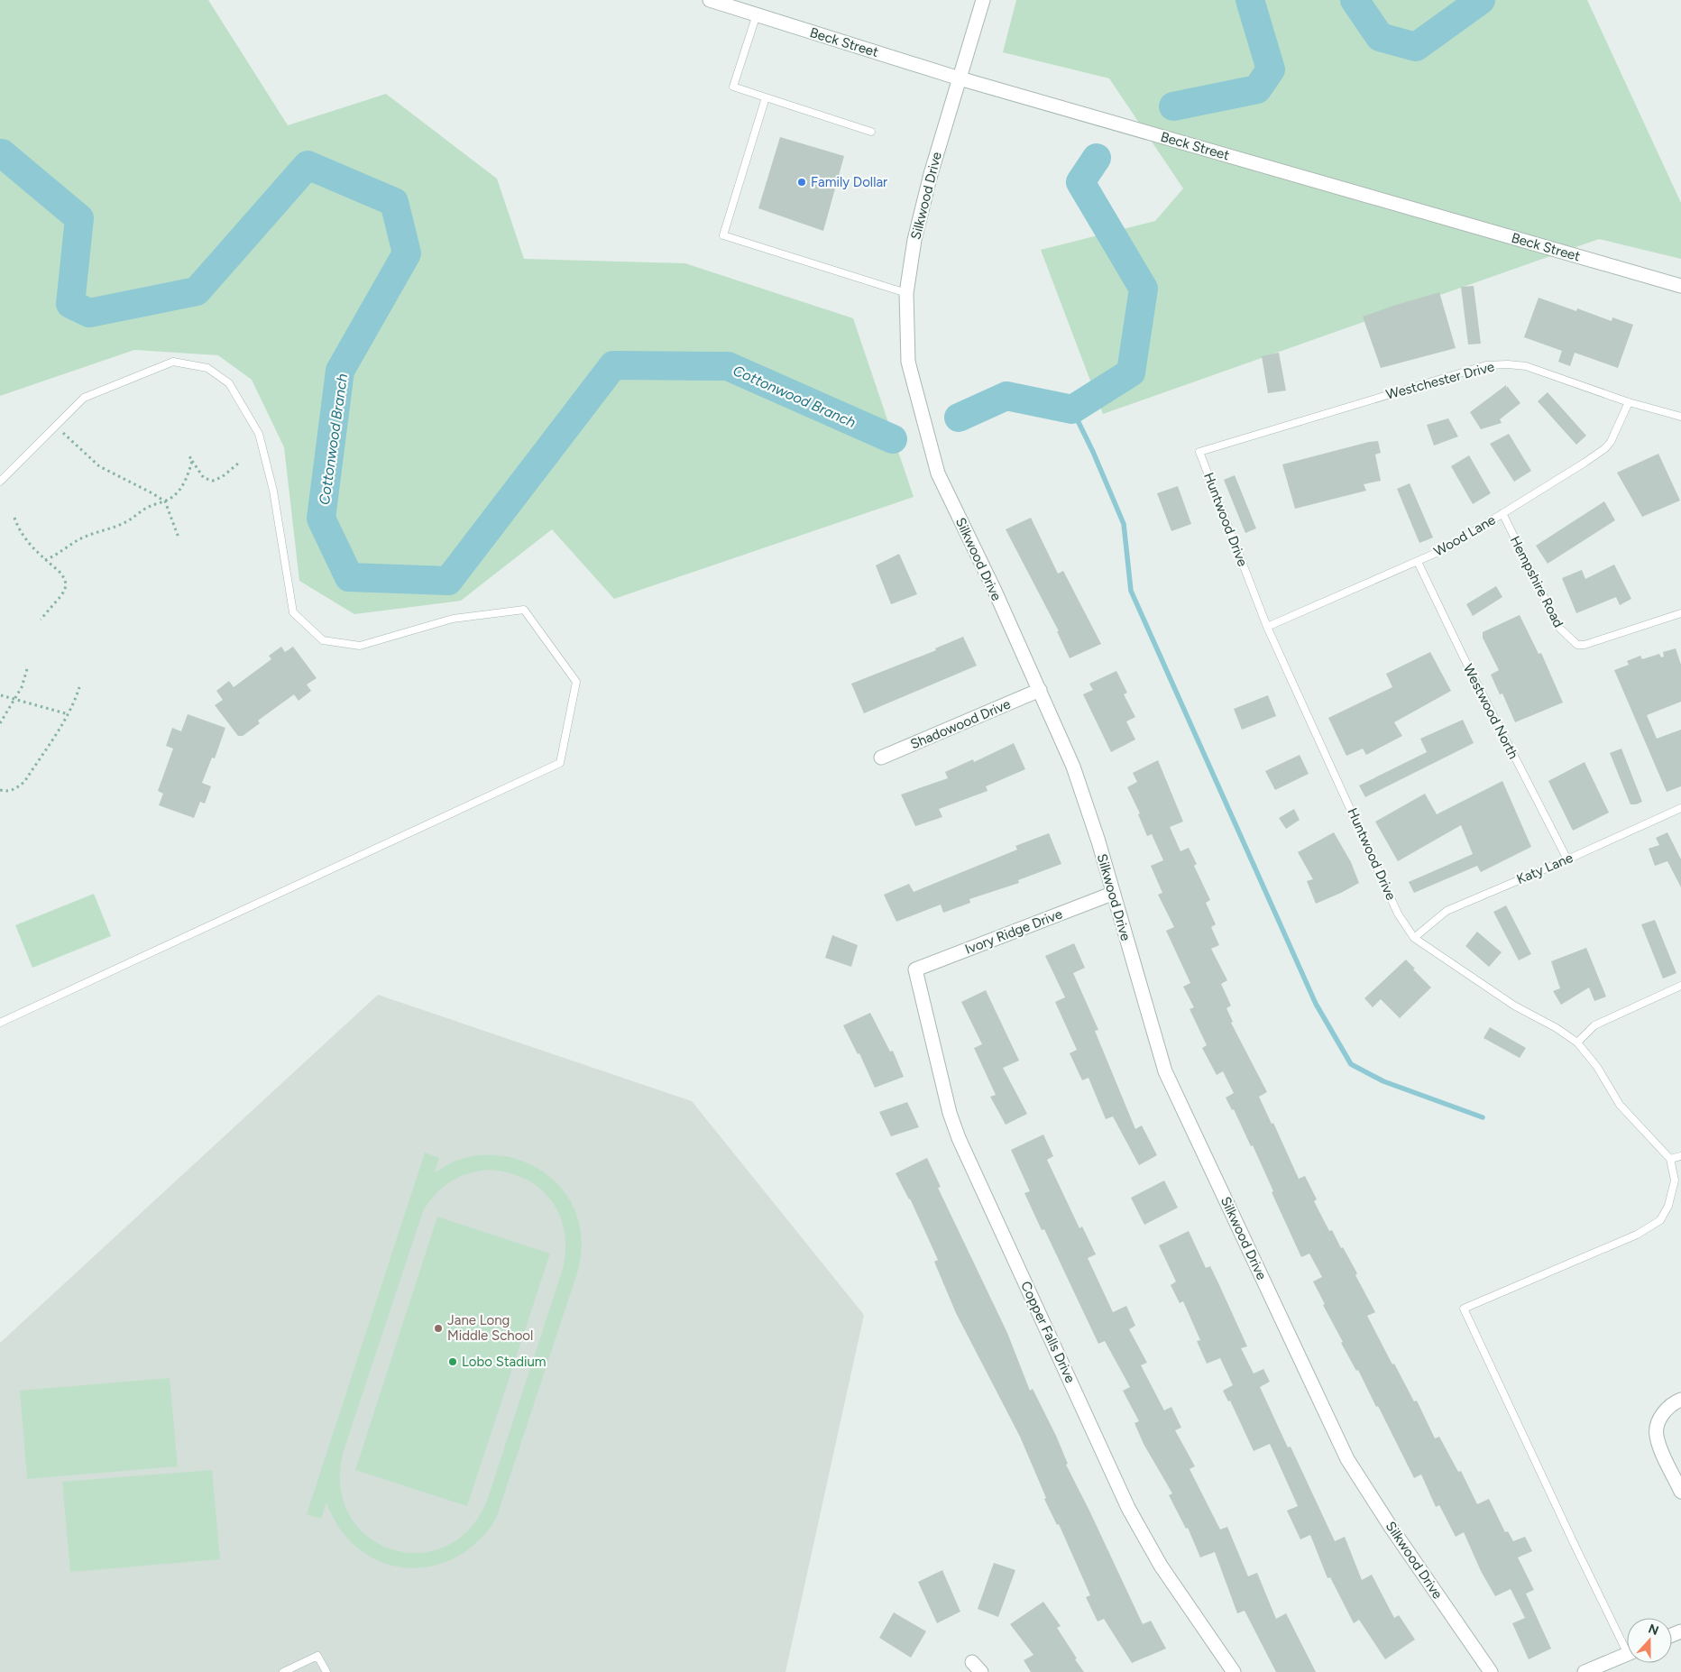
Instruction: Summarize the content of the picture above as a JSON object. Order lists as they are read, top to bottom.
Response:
{
  "streets": {
    "street": [
      "Beck Street",
      "Silkwood Drive",
      "Shadowood Drive",
      "Ivory Ridge Drive",
      "Copper Falls Drive"
    ],
    "lane": [
      "Westchester Drive",
      "Huntwood Drive",
      "Wood Lane",
      "Hempshire Road",
      "Westwood North",
      "Katy Lane"
    ]
  },
  "crossings": [
    ["Beck Street", "Silkwood Drive"],
    ["Silkwood Drive", "Shadowood Drive"],
    ["Silkwood Drive", "Ivory Ridge Drive"],
    ["Westchester Drive", "Huntwood Drive"],
    ["Westchester Drive", "Wood Lane"],
    ["Huntwood Drive", "Wood Lane"],
    ["Huntwood Drive", "Katy Lane"],
    ["Wood Lane", "Hempshire Road"],
    ["Wood Lane", "Westwood North"],
    ["Westwood North", "Katy Lane"],
    ["Ivory Ridge Drive", "Copper Falls Drive"]
  ],
  "water": ["Cottonwood Branch"],
  "places": ["Family Dollar", "Jane Long Middle School", "Lobo Stadium"],
  "north": "top"
}
